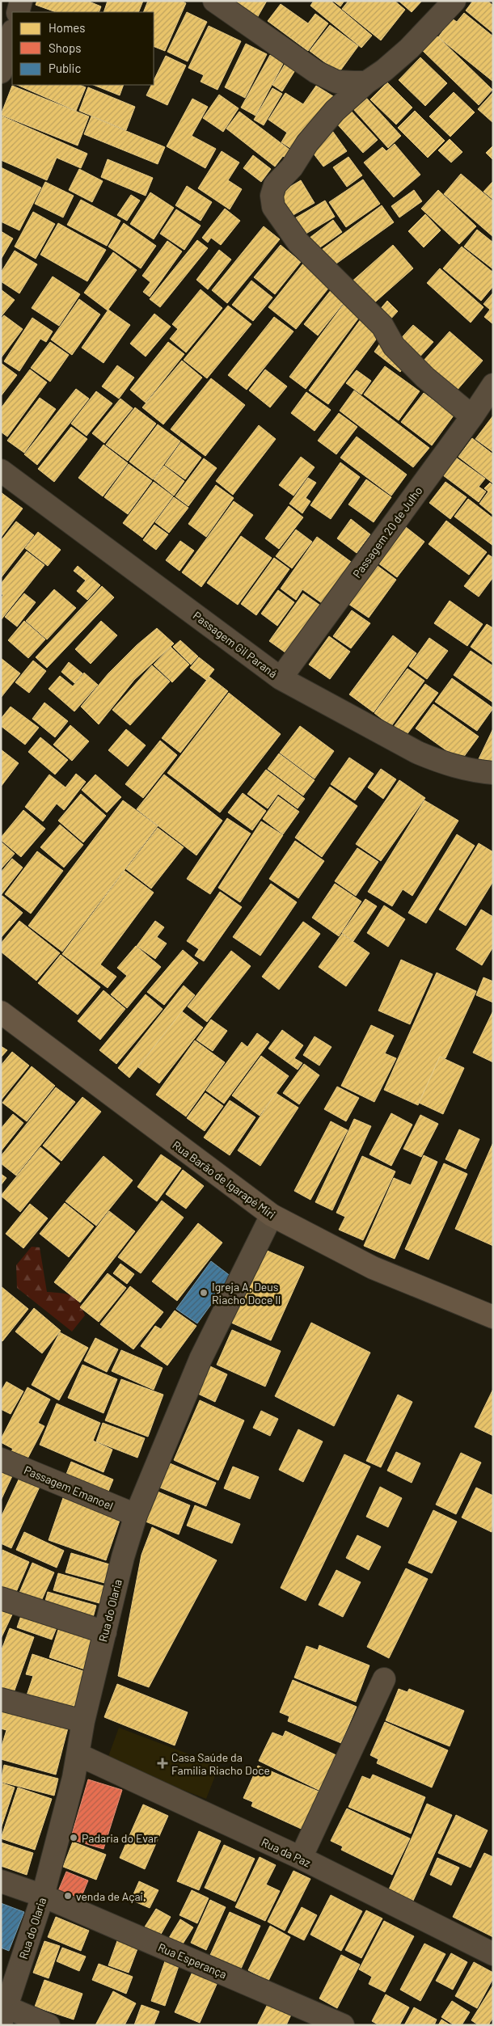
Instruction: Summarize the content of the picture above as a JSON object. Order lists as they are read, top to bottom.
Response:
{
  "streets": {
    "street": [
      "Passagem 20 de Julho",
      "Passagem Gil Paraná",
      "Rua Barão de Igarapé Miri",
      "Passagem Emanoel",
      "Rua do Olaria",
      "Rua da Paz",
      "Rua Esperança"
    ]
  },
  "crossings": [
    ["Passagem 20 de Julho", "Passagem Gil Paraná"],
    ["Rua Barão de Igarapé Miri", "Rua do Olaria"],
    ["Passagem Emanoel", "Rua do Olaria"],
    ["Rua do Olaria", "Rua da Paz"],
    ["Rua do Olaria", "Rua Esperança"]
  ],
  "places": {
    "other": ["Igreja A. Deus Riacho Doce II", "Padaria do Evar", "venda de Açaí."],
    "health": ["Casa Saúde da Familia Riacho Doce"]
  },
  "legend": ["Homes", "Shops", "Public"]
}
